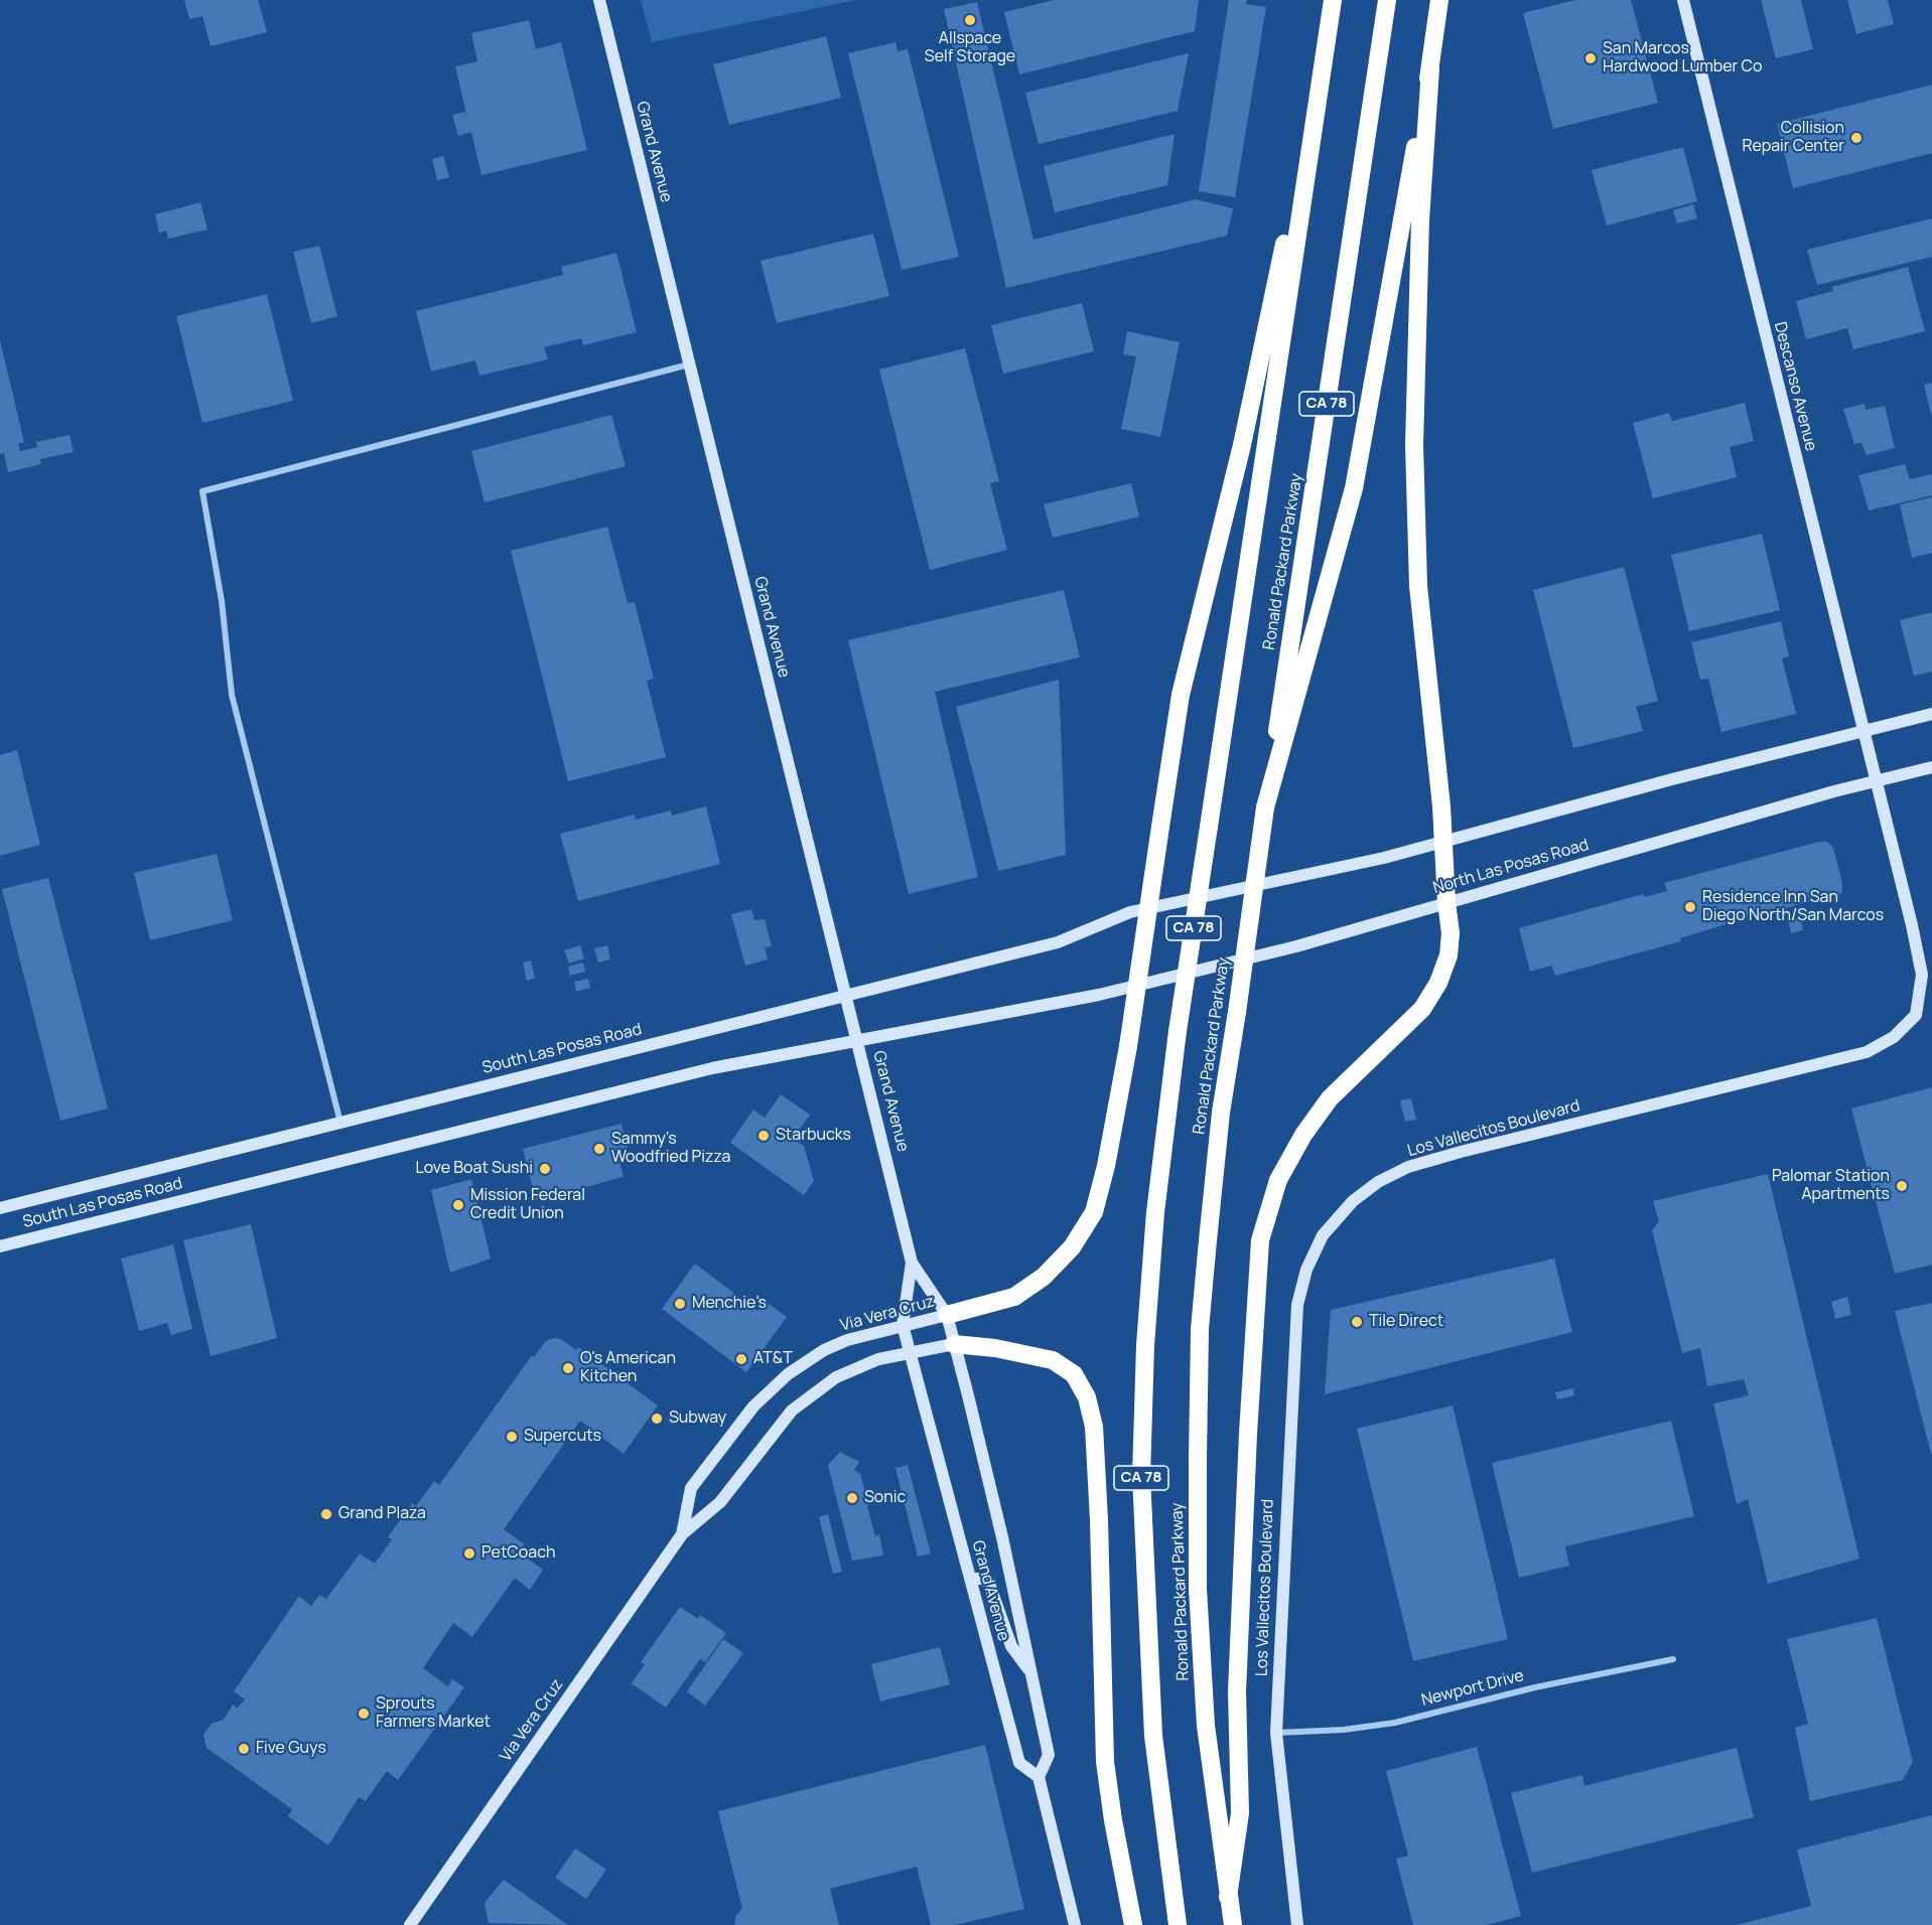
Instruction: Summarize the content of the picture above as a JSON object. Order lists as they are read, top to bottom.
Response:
{
  "streets": {
    "highway": ["CA 78", "Ronald Packard Parkway"],
    "main road": [
      "Grand Avenue",
      "Descanso Avenue",
      "North Las Posas Road",
      "South Las Posas Road",
      "Los Vallecitos Boulevard",
      "Via Vera Cruz"
    ],
    "street": ["Newport Drive"]
  },
  "crossings": [
    ["Grand Avenue", "South Las Posas Road"],
    ["Grand Avenue", "Via Vera Cruz"],
    ["Descanso Avenue", "North Las Posas Road"],
    ["Descanso Avenue", "Los Vallecitos Boulevard"],
    ["North Las Posas Road", "South Las Posas Road"],
    ["North Las Posas Road", "Los Vallecitos Boulevard"],
    ["Los Vallecitos Boulevard", "Newport Drive"]
  ],
  "places": [
    "Allspace Self Storage",
    "San Marcos Hardwood Lumber Co",
    "Collision Repair Center",
    "Residence Inn San Diego North/San Marcos",
    "Starbucks",
    "Sammy's Woodfried Pizza",
    "Love Boat Sushi",
    "Palomar Station Apartments",
    "Mission Federal Credit Union",
    "Menchie's",
    "Tile Direct",
    "AT&T",
    "O's American Kitchen",
    "Subway",
    "Supercuts",
    "Sonic",
    "Grand Plaza",
    "PetCoach",
    "Sprouts Farmers Market",
    "Five Guys"
  ]
}
